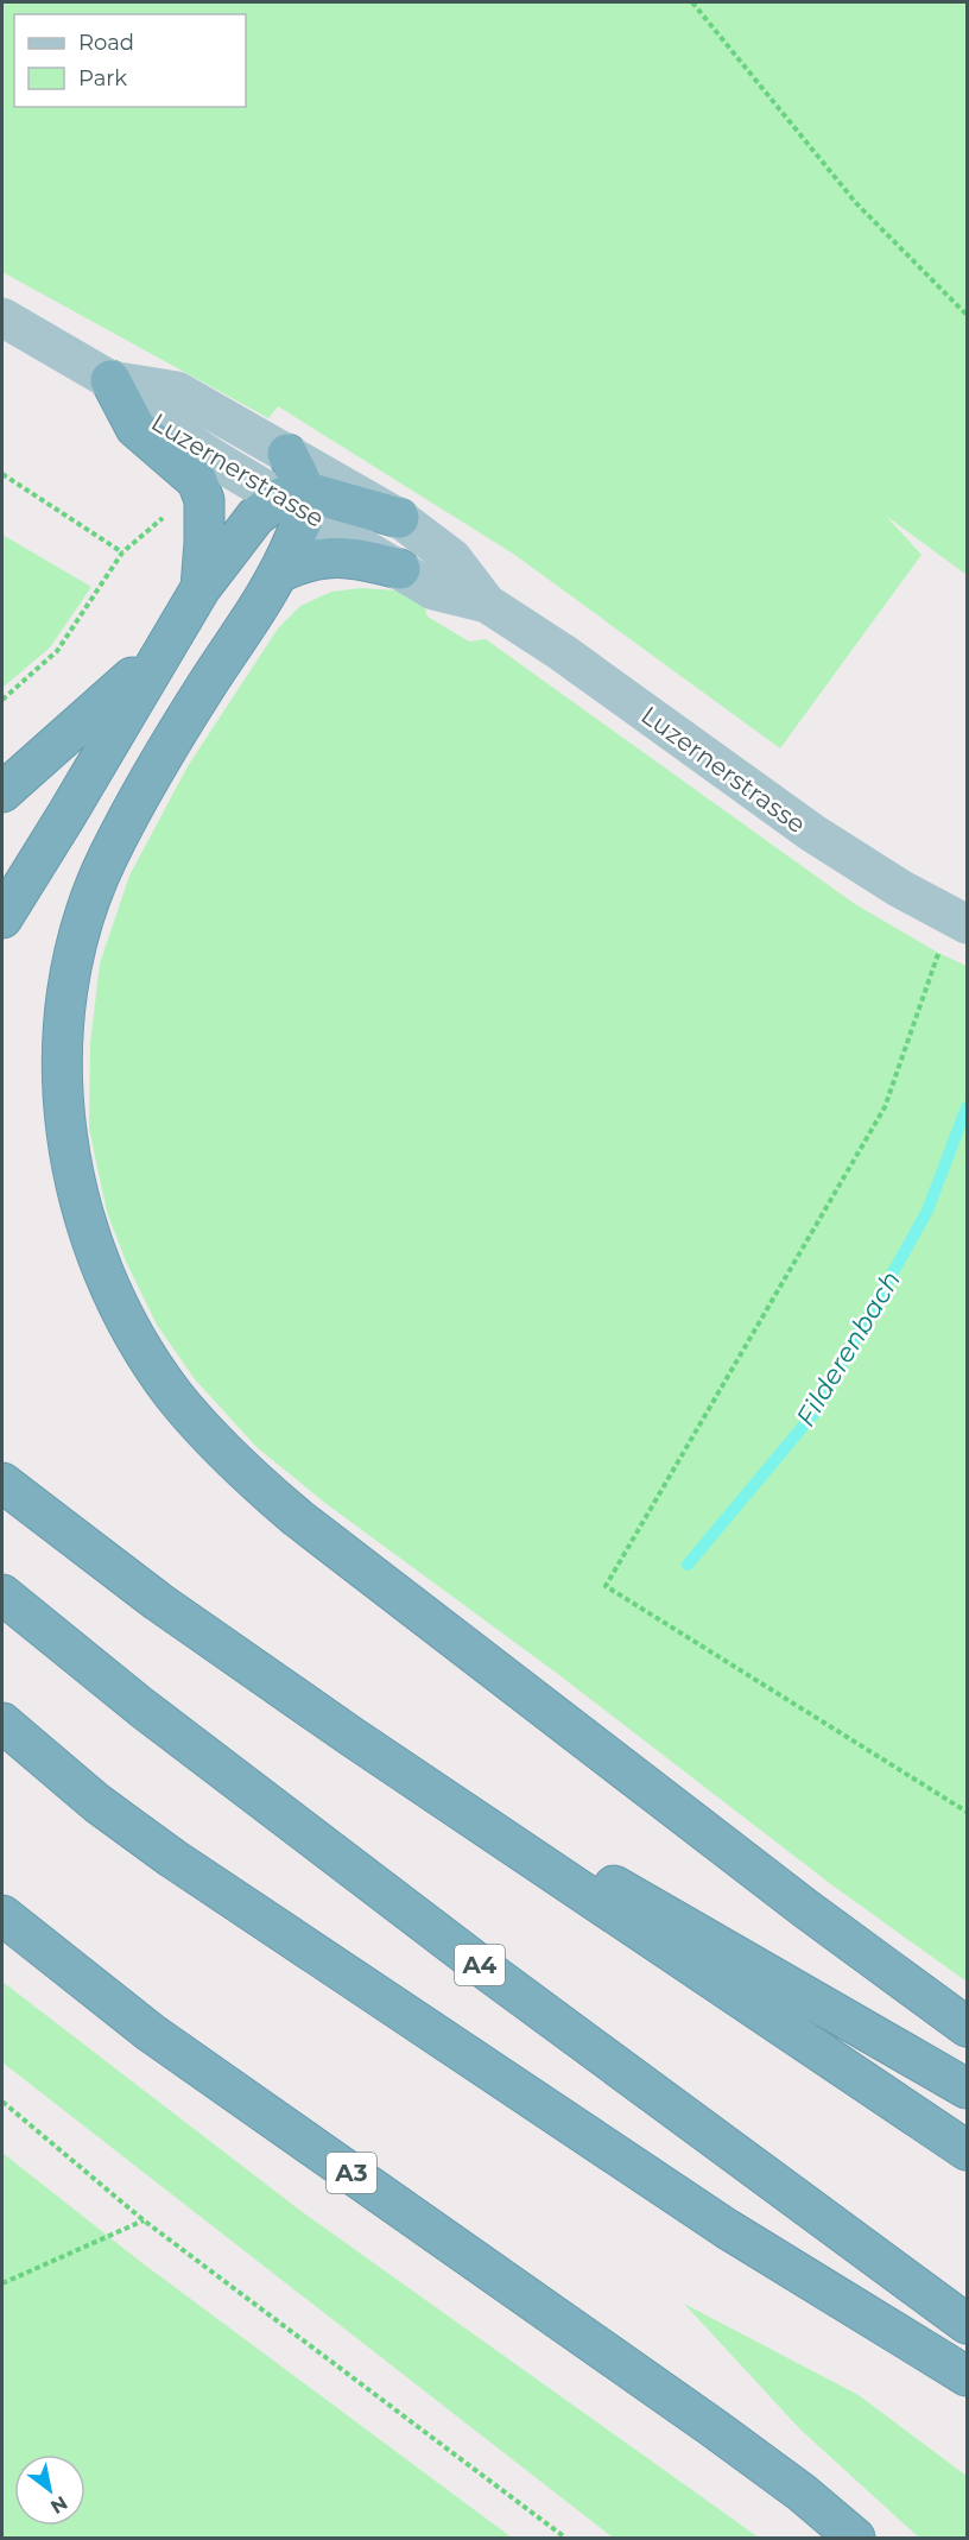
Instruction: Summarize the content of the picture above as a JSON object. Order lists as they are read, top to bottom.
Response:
{
  "streets": {
    "highway": ["A4", "A3"],
    "main road": ["Luzernerstrasse"]
  },
  "water": ["Filderenbach"],
  "legend": ["Road", "Park"],
  "north": "bottom right"
}
